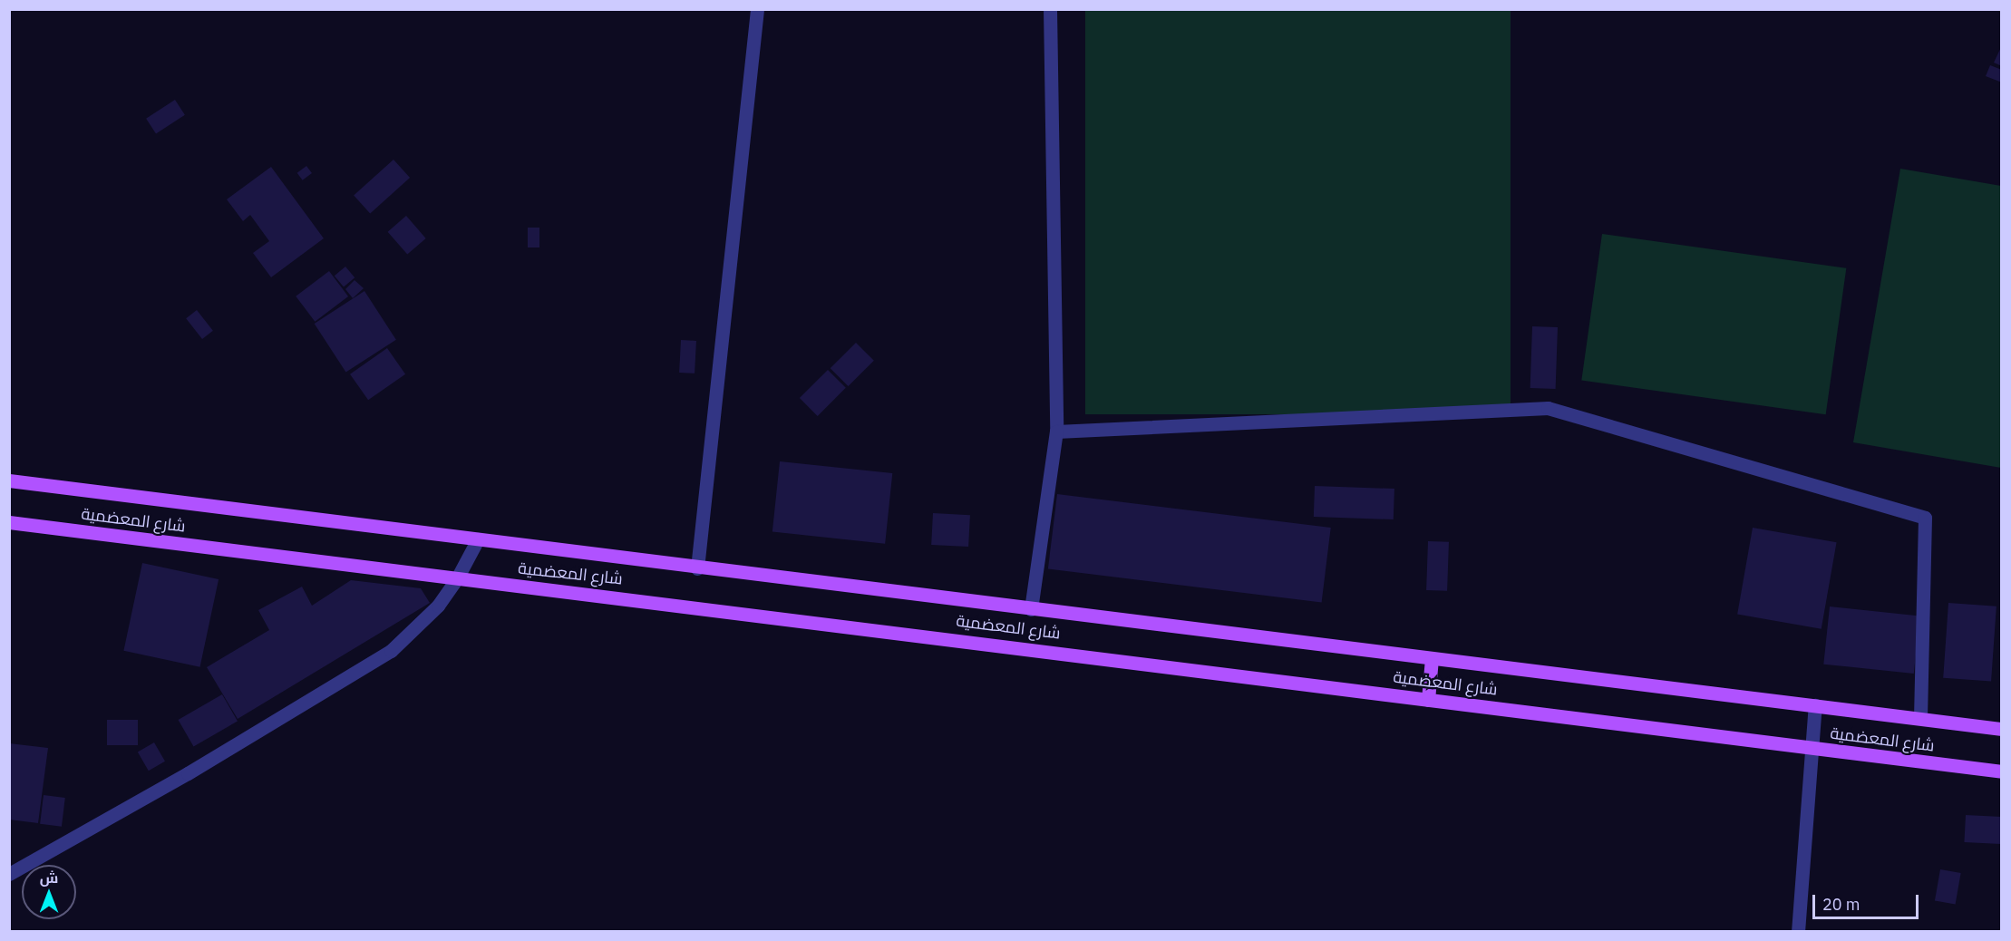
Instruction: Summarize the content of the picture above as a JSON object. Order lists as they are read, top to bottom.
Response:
{
  "streets": {
    "main road": ["شارع المعضمية"]
  },
  "scale_bar": "20 m",
  "north": "top"
}
